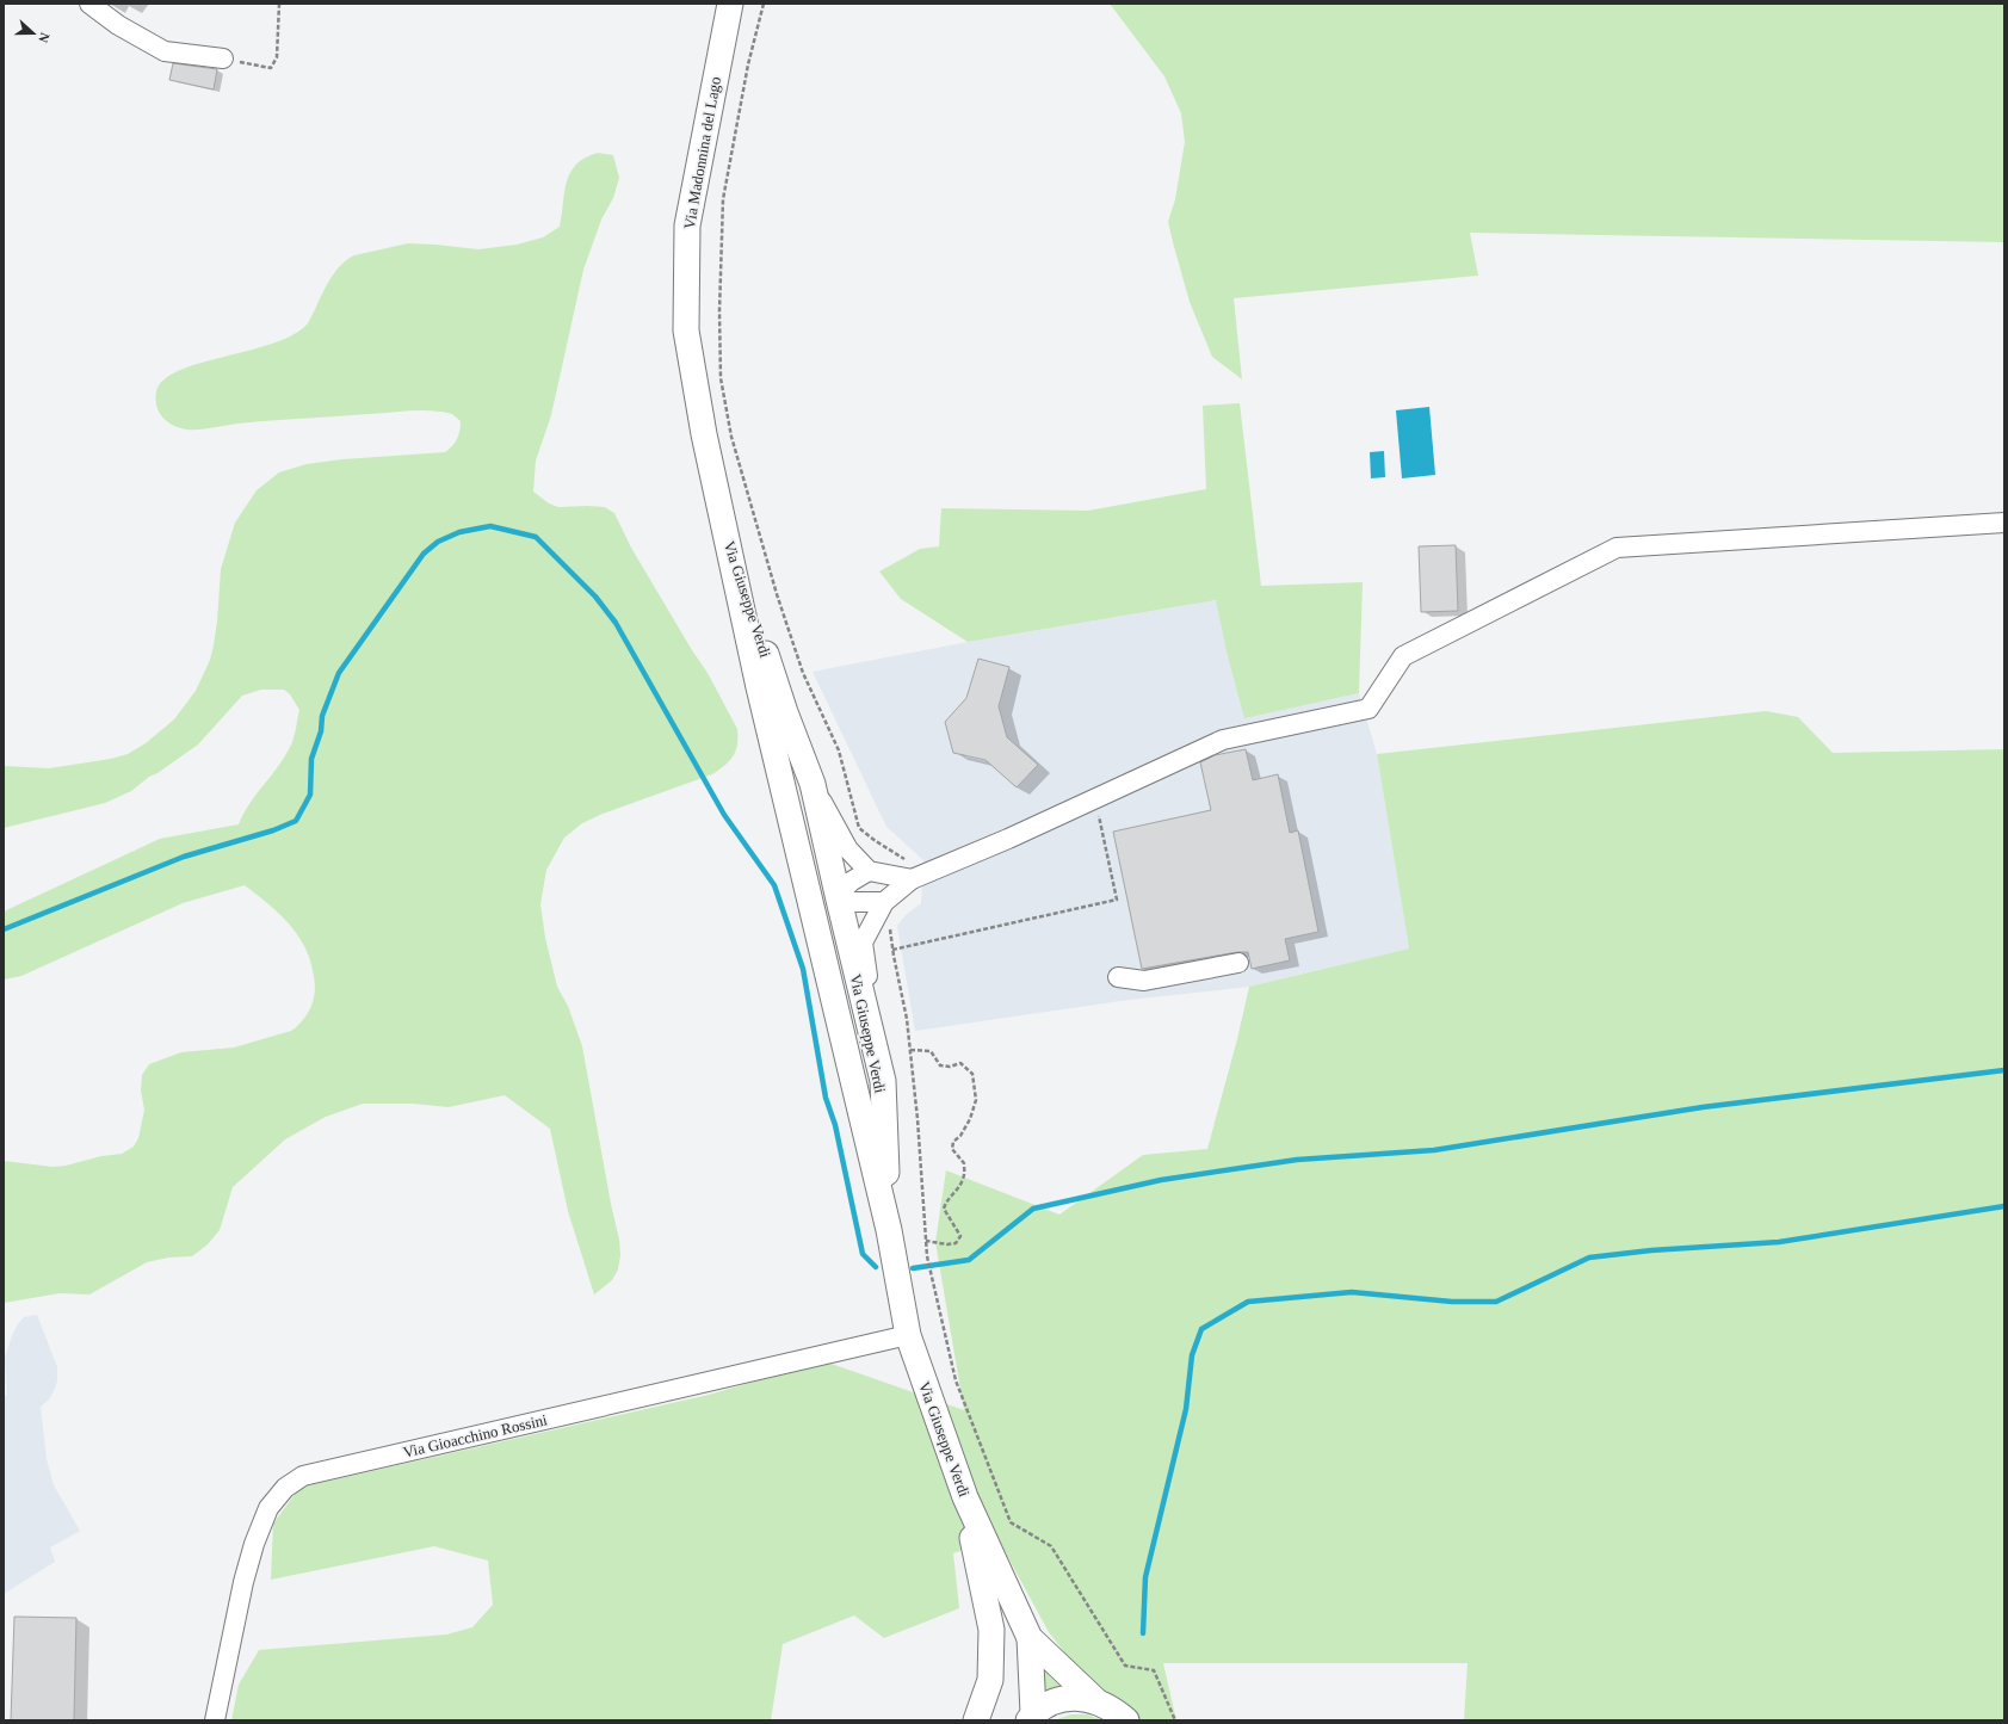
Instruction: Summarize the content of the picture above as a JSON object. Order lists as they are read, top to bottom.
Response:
{
  "streets": {
    "main road": ["Via Madonnina del Lago", "Via Giuseppe Verdi"],
    "street": ["Via Gioacchino Rossini"]
  },
  "crossings": [
    ["Via Madonnina del Lago", "Via Giuseppe Verdi"],
    ["Via Giuseppe Verdi", "Via Gioacchino Rossini"]
  ],
  "north": "right"
}
